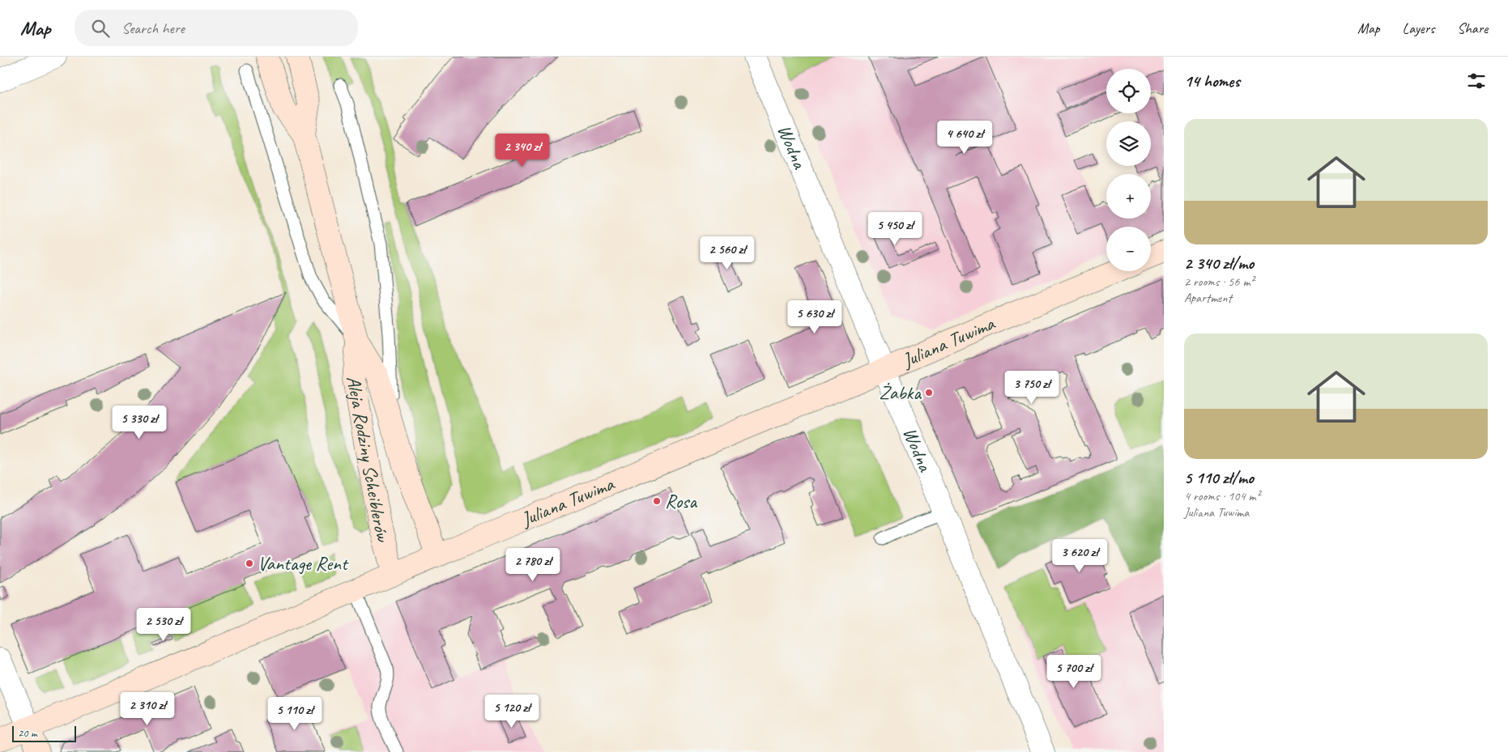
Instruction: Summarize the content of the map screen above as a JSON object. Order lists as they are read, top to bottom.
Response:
{
  "streets": {
    "street": ["Wodna", "Juliana Tuwima", "Aleja Rodziny Scheiblerów"]
  },
  "crossings": [
    ["Wodna", "Juliana Tuwima"],
    ["Juliana Tuwima", "Aleja Rodziny Scheiblerów"]
  ],
  "places": ["Żabka", "Rosa", "Vantage Rent"],
  "scale_bar": "20 m",
  "page": {
    "header": "Map",
    "search": "Search here",
    "nav": ["Map", "Layers", "Share"],
    "heading": "14 homes",
    "map_buttons": ["+", "−"],
    "list": [
      {
        "name": "2 340 zł/mo",
        "note": "2 rooms · 56 m² · Apartment"
      },
      {
        "name": "5 110 zł/mo",
        "note": "4 rooms · 104 m² · Juliana Tuwima"
      }
    ],
    "price": [
      "4 640 zł",
      "2 340 zł",
      "5 450 zł",
      "2 560 zł",
      "5 630 zł",
      "3 750 zł",
      "5 330 zł",
      "3 620 zł",
      "2 780 zł",
      "2 530 zł",
      "5 700 zł",
      "2 310 zł",
      "5 120 zł",
      "5 110 zł"
    ],
    "scale": "20 m"
  }
}
